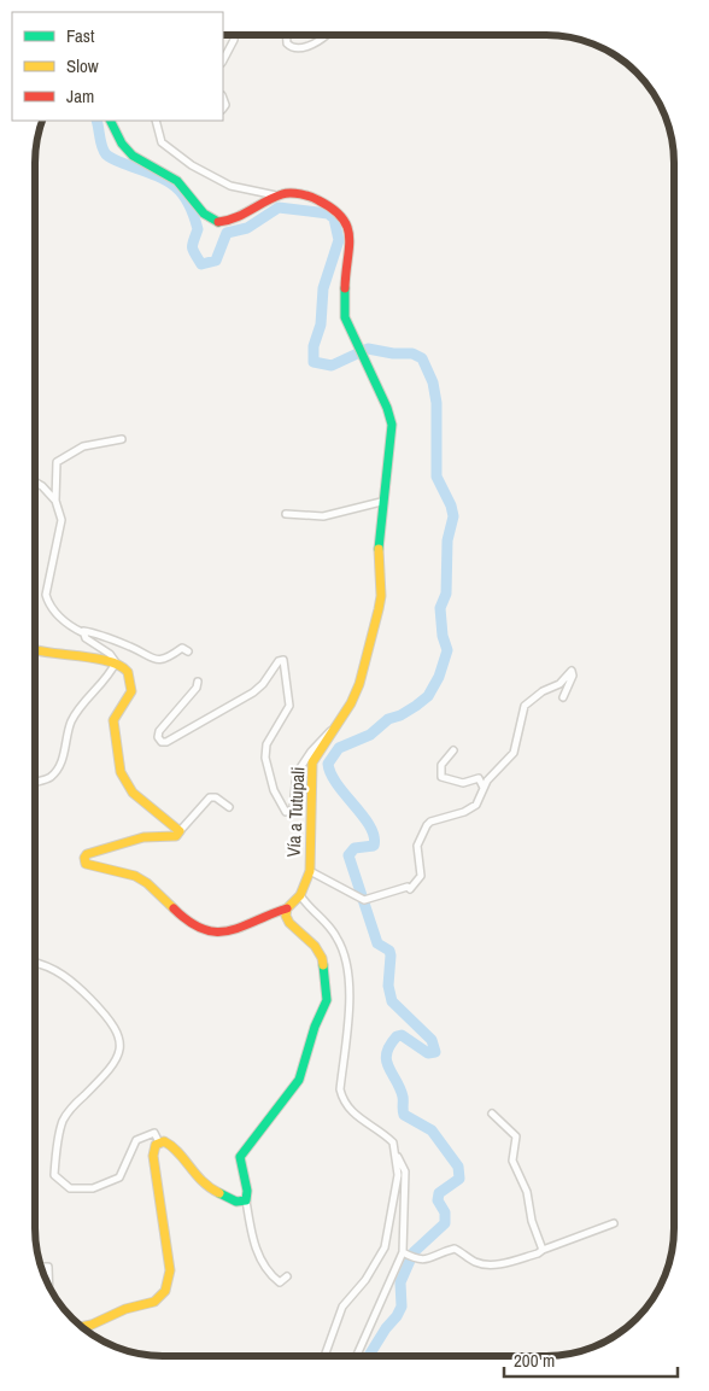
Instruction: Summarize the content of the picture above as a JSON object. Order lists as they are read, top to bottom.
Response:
{
  "streets": {
    "street": ["Vía a Tutupali"]
  },
  "legend": ["Fast", "Slow", "Jam"],
  "scale_bar": "200 m"
}
